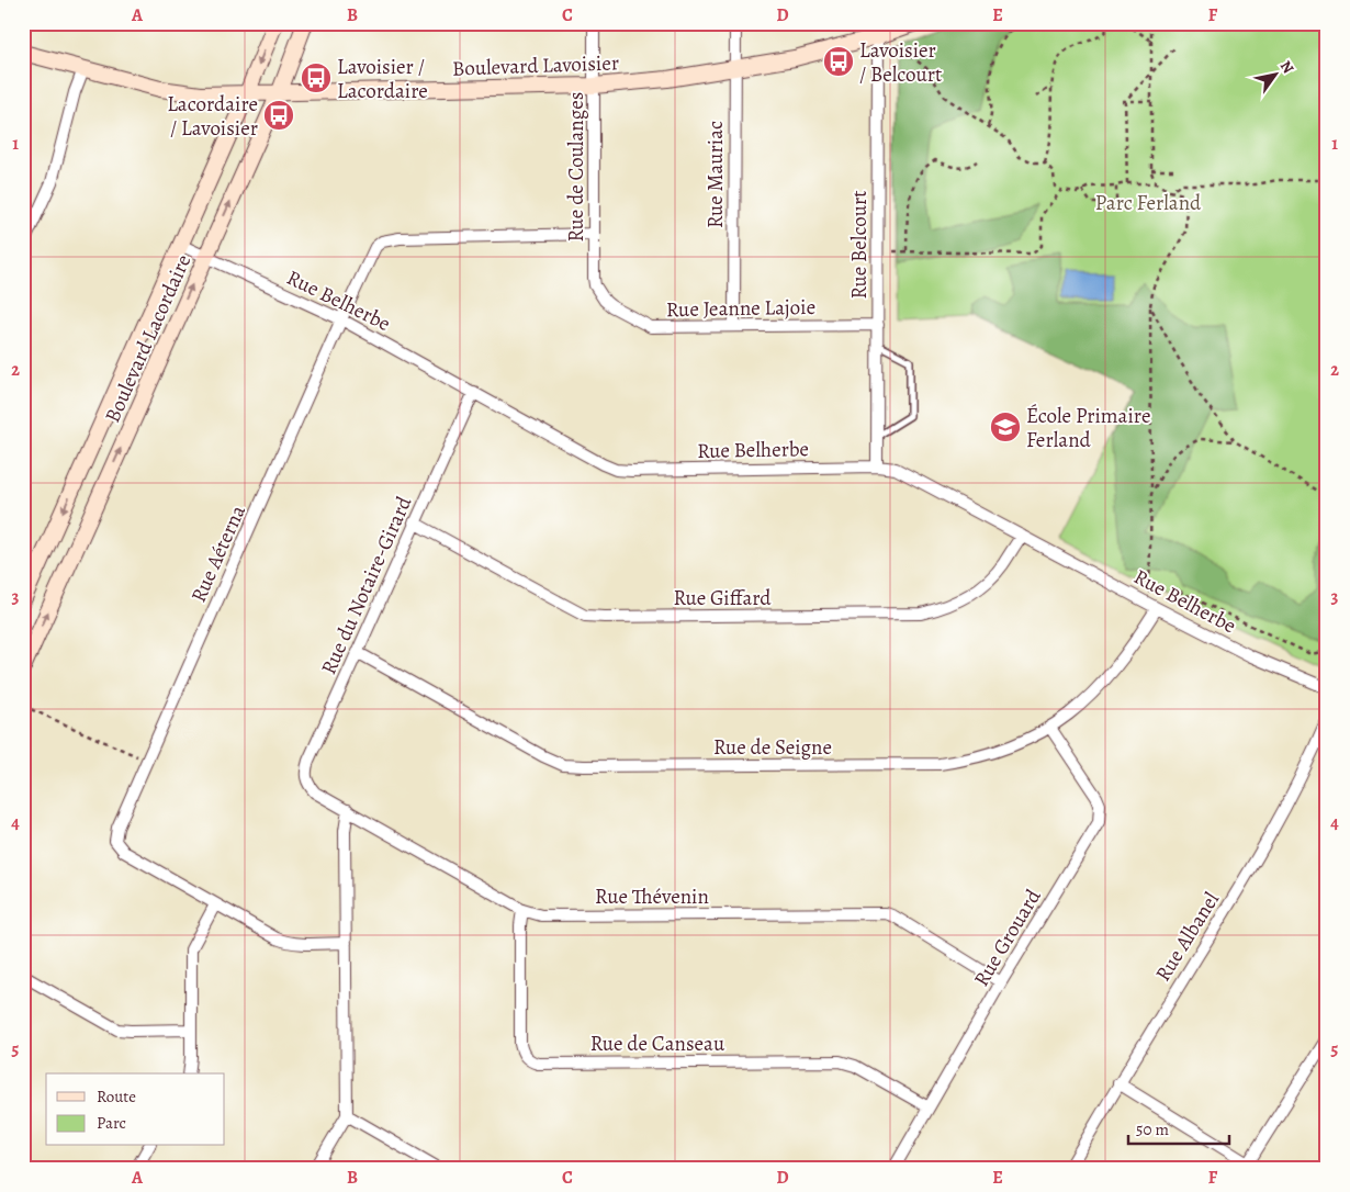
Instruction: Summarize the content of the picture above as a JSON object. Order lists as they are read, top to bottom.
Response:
{
  "streets": {
    "main road": ["Boulevard Lavoisier", "Boulevard Lacordaire"],
    "street": [
      "Rue de Coulanges",
      "Rue Mauriac",
      "Rue Belcourt",
      "Rue Belherbe",
      "Rue Jeanne Lajoie",
      "Rue Aéterna",
      "Rue du Notaire-Girard",
      "Rue Giffard",
      "Rue de Seigne",
      "Rue Thévenin",
      "Rue Albanel",
      "Rue Grouard",
      "Rue de Canseau"
    ]
  },
  "crossings": [
    ["Boulevard Lavoisier", "Rue de Coulanges"],
    ["Boulevard Lavoisier", "Rue Mauriac"],
    ["Boulevard Lavoisier", "Rue Belcourt"],
    ["Boulevard Lavoisier", "Boulevard Lacordaire"],
    ["Rue de Coulanges", "Rue Jeanne Lajoie"],
    ["Rue de Coulanges", "Rue Aéterna"],
    ["Rue Mauriac", "Rue Jeanne Lajoie"],
    ["Rue Belcourt", "Rue Belherbe"],
    ["Rue Belcourt", "Rue Jeanne Lajoie"],
    ["Rue Belherbe", "Boulevard Lacordaire"],
    ["Rue Belherbe", "Rue Aéterna"],
    ["Rue Belherbe", "Rue du Notaire-Girard"],
    ["Rue Belherbe", "Rue Giffard"],
    ["Rue Belherbe", "Rue de Seigne"],
    ["Rue du Notaire-Girard", "Rue Giffard"],
    ["Rue du Notaire-Girard", "Rue de Seigne"],
    ["Rue du Notaire-Girard", "Rue Thévenin"],
    ["Rue de Seigne", "Rue Grouard"],
    ["Rue Thévenin", "Rue Grouard"],
    ["Rue Thévenin", "Rue de Canseau"],
    ["Rue Grouard", "Rue de Canseau"]
  ],
  "parks": ["Parc Ferland"],
  "places": {
    "bus stop": ["Lavoisier / Belcourt", "Lavoisier / Lacordaire", "Lacordaire / Lavoisier"],
    "school or university": ["École Primaire Ferland"]
  },
  "legend": ["Route", "Parc"],
  "scale_bar": "50 m",
  "north": "top right",
  "grid": {
    "columns": [
      "A",
      "B",
      "C",
      "D",
      "E",
      "F"
    ],
    "rows": [
      "1",
      "2",
      "3",
      "4",
      "5"
    ]
  }
}
